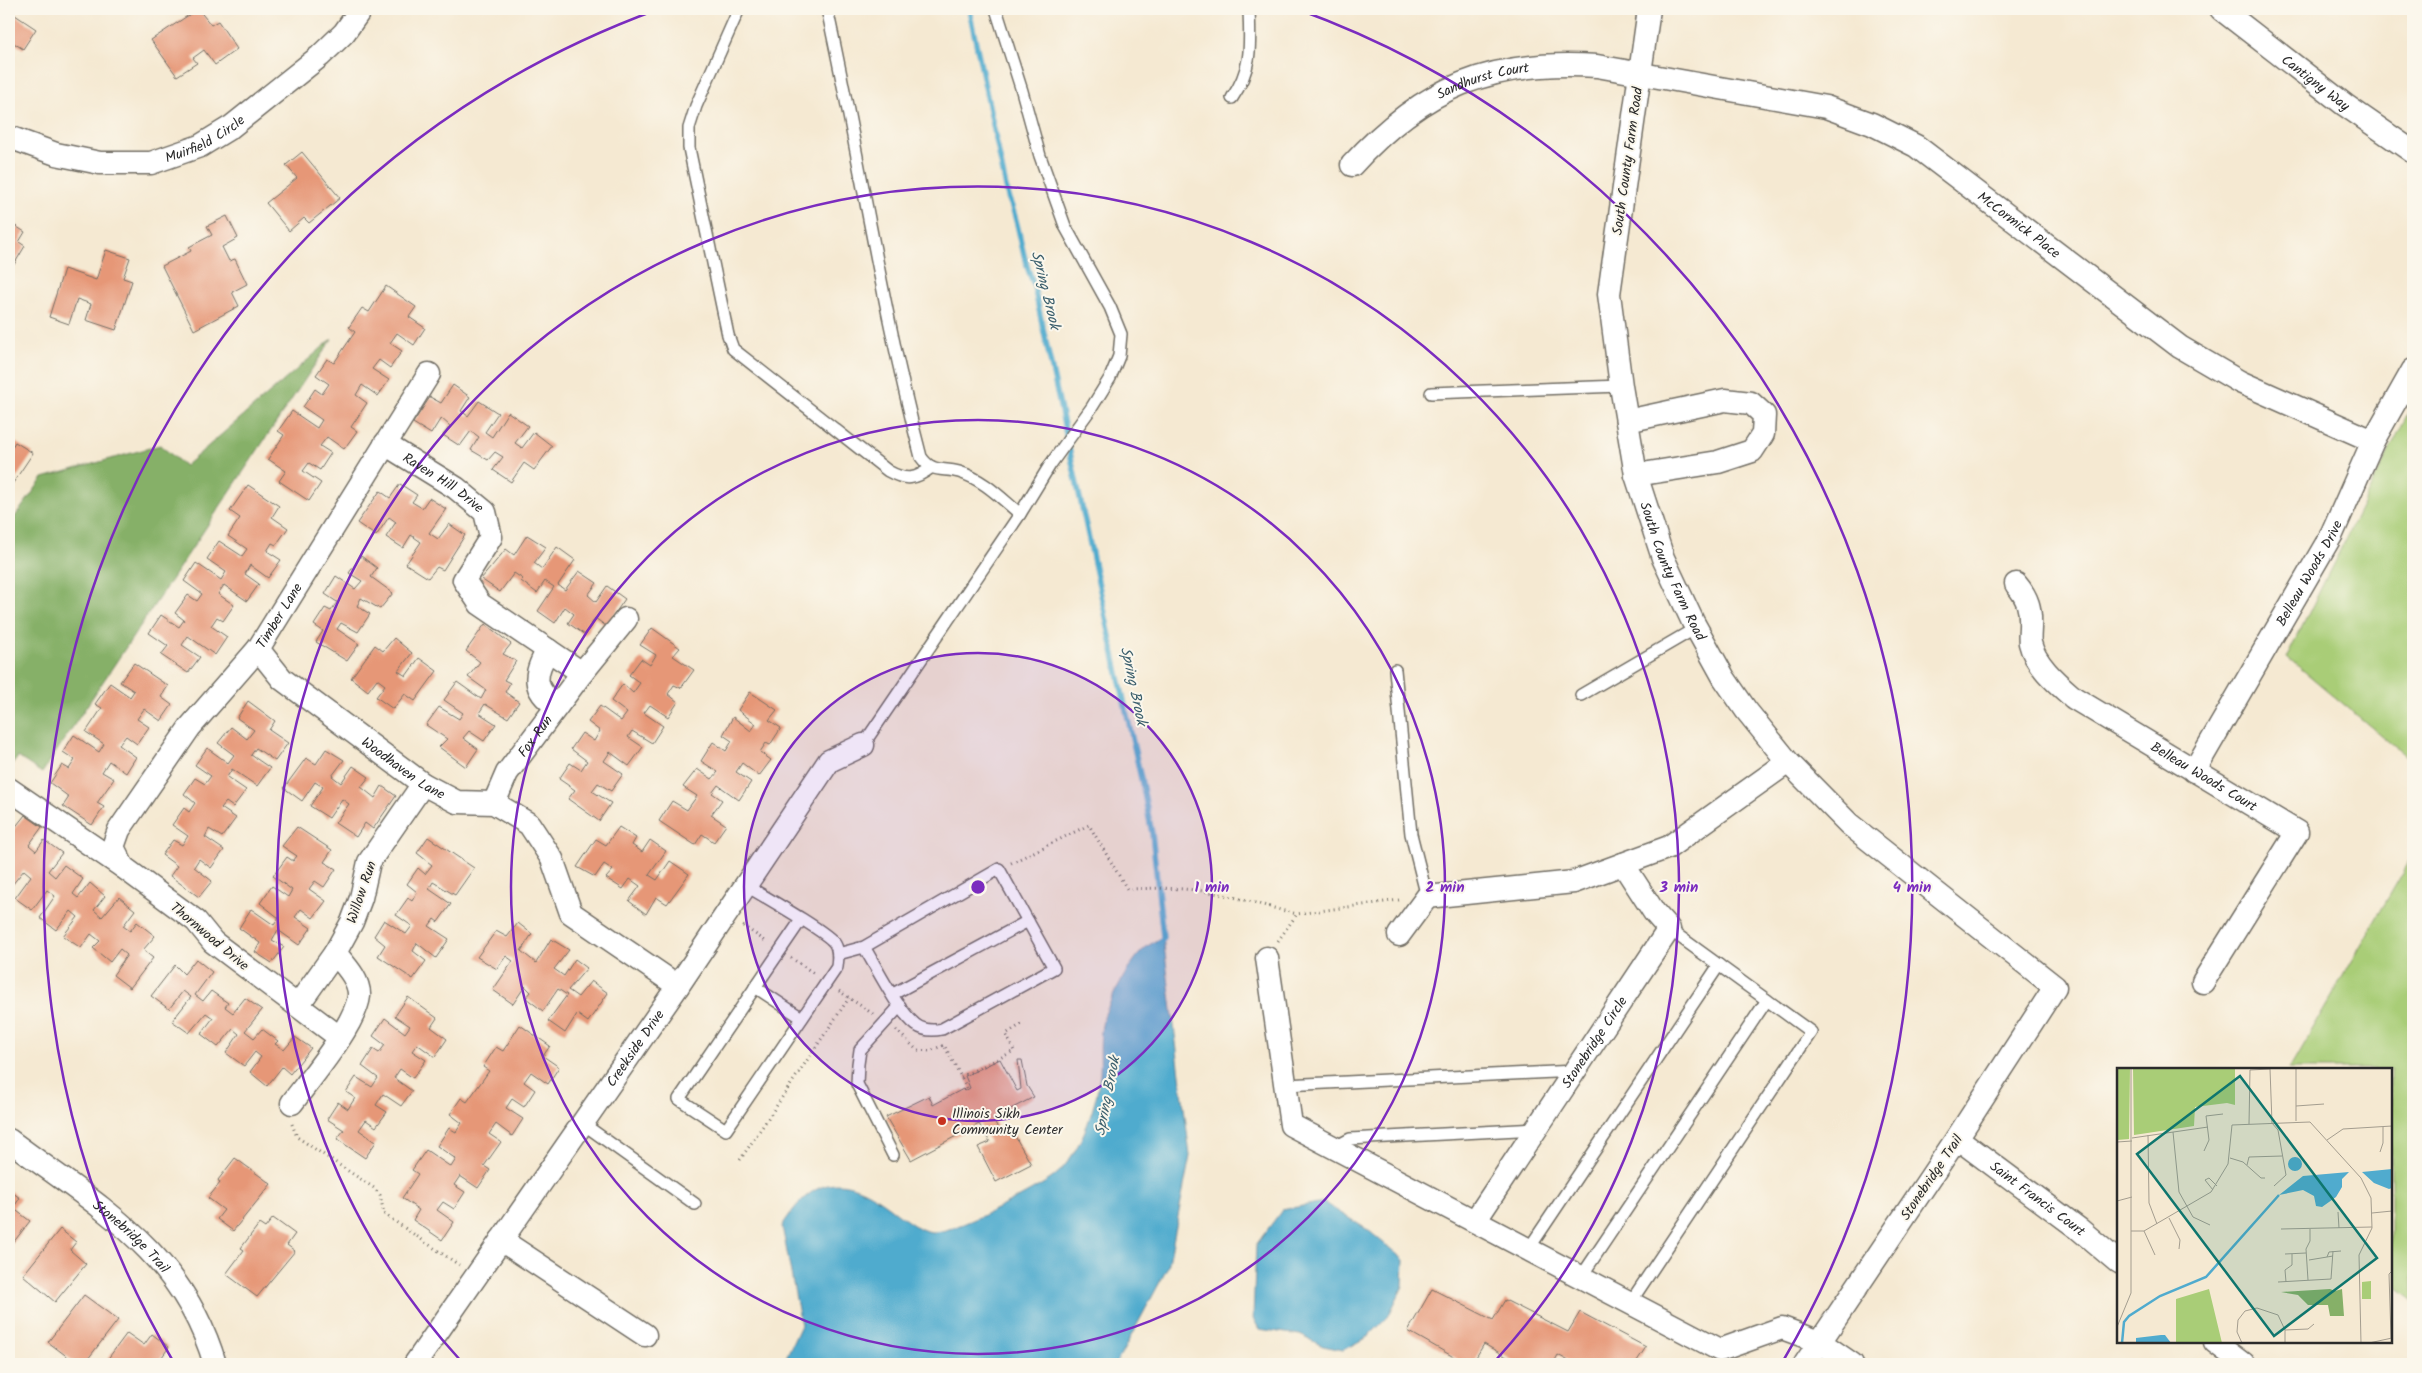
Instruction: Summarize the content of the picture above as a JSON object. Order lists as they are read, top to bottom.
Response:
{
  "streets": {
    "street": [
      "Sandhurst Court",
      "Cantigny Way",
      "Muirfield Circle",
      "South County Farm Road",
      "McCormick Place",
      "Raven Hill Drive",
      "Belleau Woods Drive",
      "Timber Lane",
      "Fox Run",
      "Woodhaven Lane",
      "Belleau Woods Court",
      "Willow Run",
      "Thornwood Drive",
      "Stonebridge Circle",
      "Creekside Drive",
      "Stonebridge Trail",
      "Saint Francis Court"
    ]
  },
  "crossings": [
    ["Sandhurst Court", "South County Farm Road"],
    ["Sandhurst Court", "McCormick Place"],
    ["South County Farm Road", "McCormick Place"],
    ["South County Farm Road", "Stonebridge Trail"],
    ["McCormick Place", "Belleau Woods Drive"],
    ["Raven Hill Drive", "Timber Lane"],
    ["Raven Hill Drive", "Fox Run"],
    ["Belleau Woods Drive", "Belleau Woods Court"],
    ["Timber Lane", "Woodhaven Lane"],
    ["Timber Lane", "Thornwood Drive"],
    ["Fox Run", "Woodhaven Lane"],
    ["Woodhaven Lane", "Willow Run"],
    ["Woodhaven Lane", "Creekside Drive"],
    ["Willow Run", "Thornwood Drive"],
    ["Stonebridge Trail", "Saint Francis Court"]
  ],
  "water": ["Spring Brook"],
  "places": ["Illinois Sikh Community Center"],
  "rings": [
    "1 min",
    "2 min",
    "3 min",
    "4 min"
  ]
}
